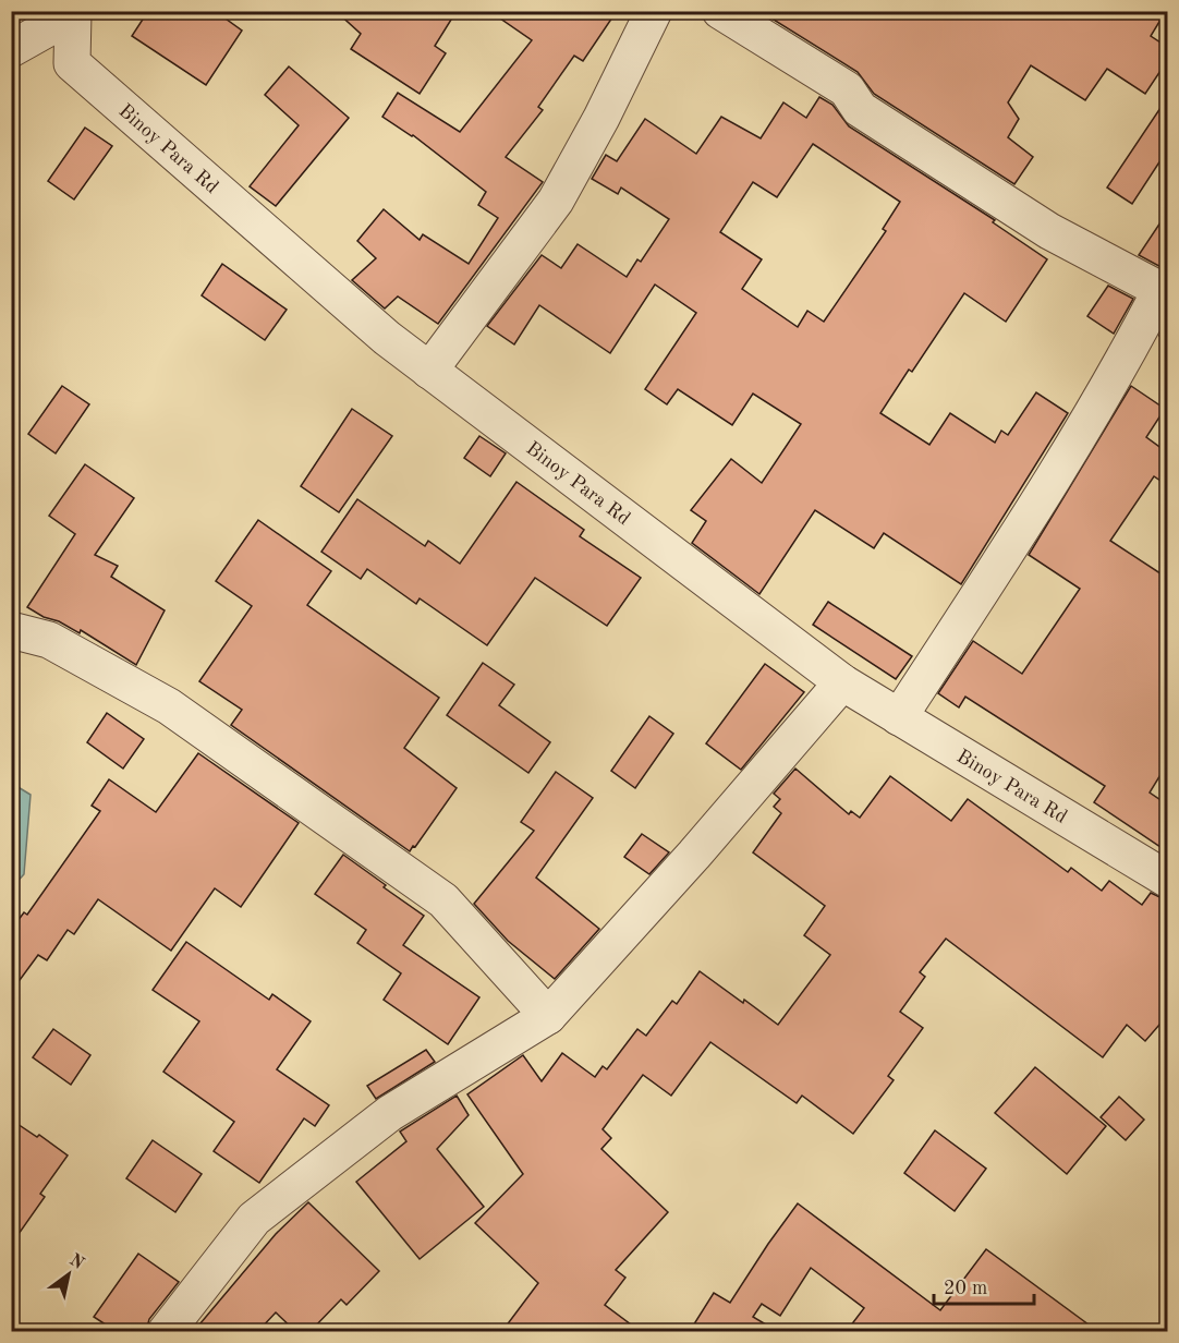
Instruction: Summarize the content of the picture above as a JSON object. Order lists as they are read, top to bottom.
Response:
{
  "streets": {
    "street": ["Binoy Para Rd"]
  },
  "scale_bar": "20 m",
  "north": "top right"
}
